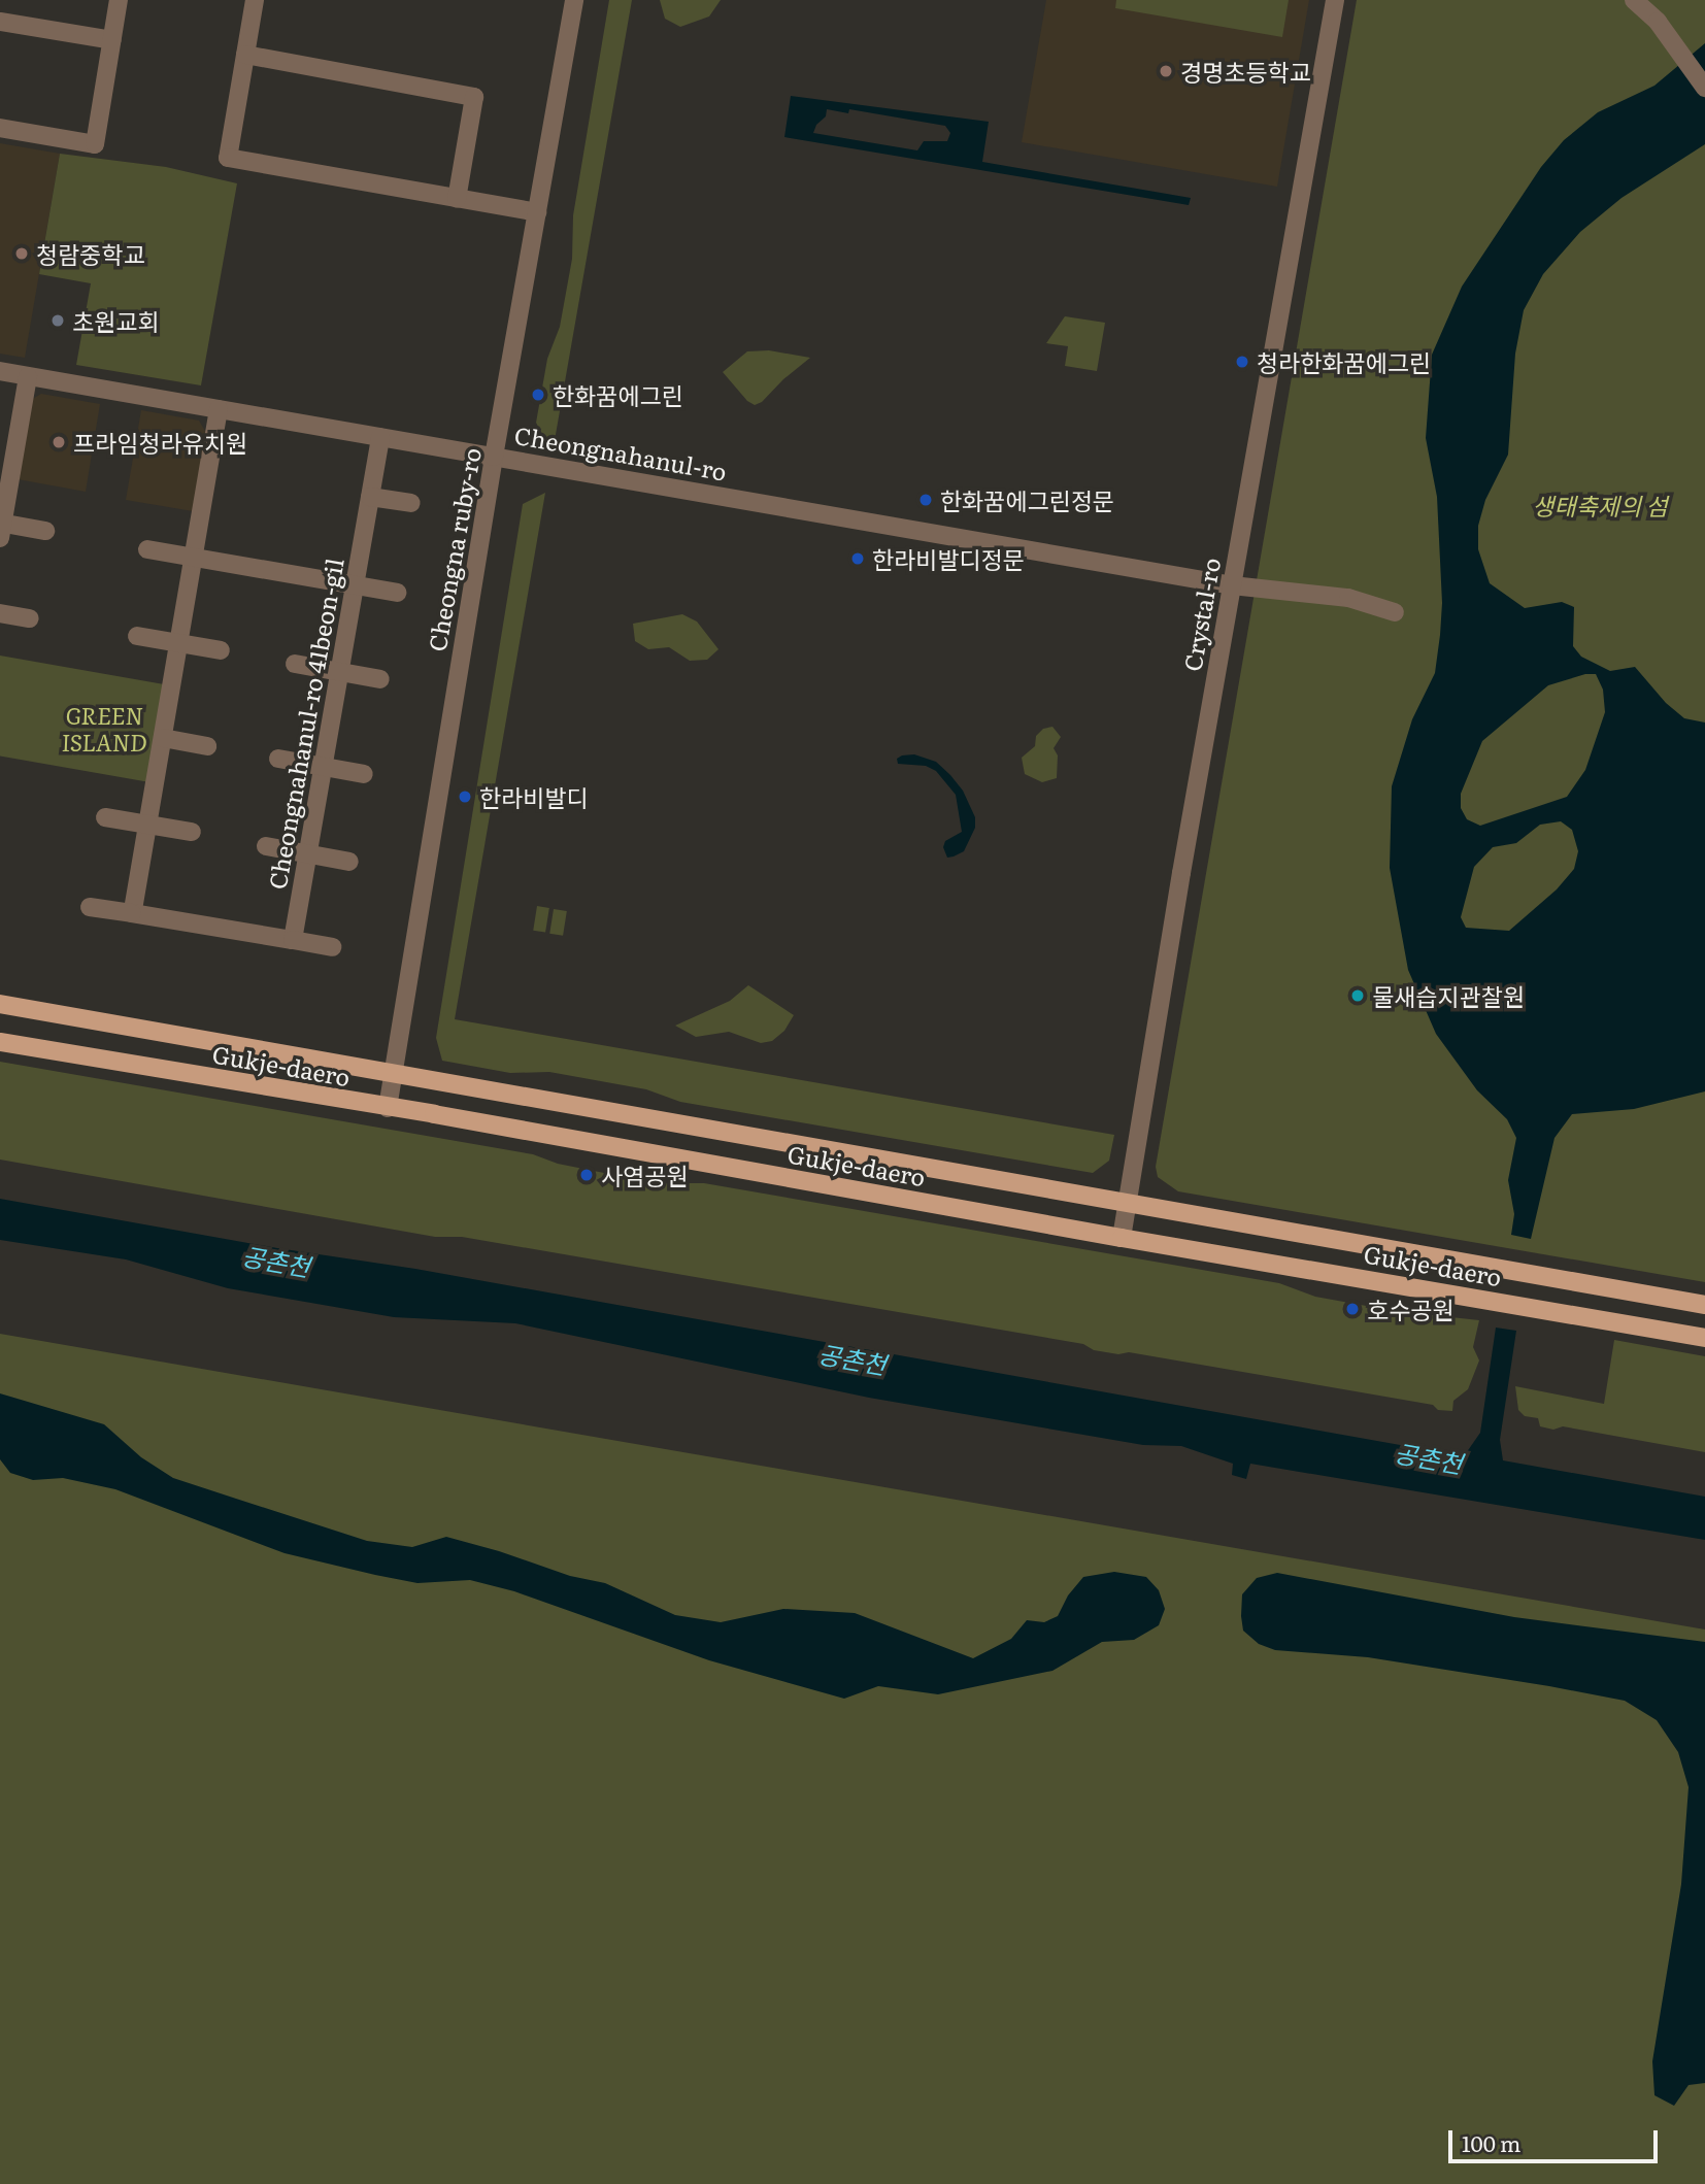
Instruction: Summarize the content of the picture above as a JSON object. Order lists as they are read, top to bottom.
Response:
{
  "streets": {
    "main road": ["Gukje-daero"],
    "street": [
      "Cheongnahanul-ro",
      "Cheongna ruby-ro",
      "Crystal-ro",
      "Cheongnahanul-ro 41beon-gil"
    ]
  },
  "crossings": [
    ["Cheongnahanul-ro", "Cheongna ruby-ro"],
    ["Cheongnahanul-ro", "Crystal-ro"],
    ["Cheongnahanul-ro", "Cheongnahanul-ro 41beon-gil"],
    ["Cheongna ruby-ro", "Gukje-daero"],
    ["Crystal-ro", "Gukje-daero"]
  ],
  "water": ["공촌천"],
  "parks": ["생태축제의 섬", "GREEN ISLAND"],
  "places": [
    "경명초등학교",
    "청람중학교",
    "초원교회",
    "청라한화꿈에그린",
    "한화꿈에그린",
    "프라임청라유치원",
    "한화꿈에그린정문",
    "한라비발디정문",
    "한라비발디",
    "물새습지관찰원",
    "사염공원",
    "호수공원"
  ],
  "scale_bar": "100 m"
}
